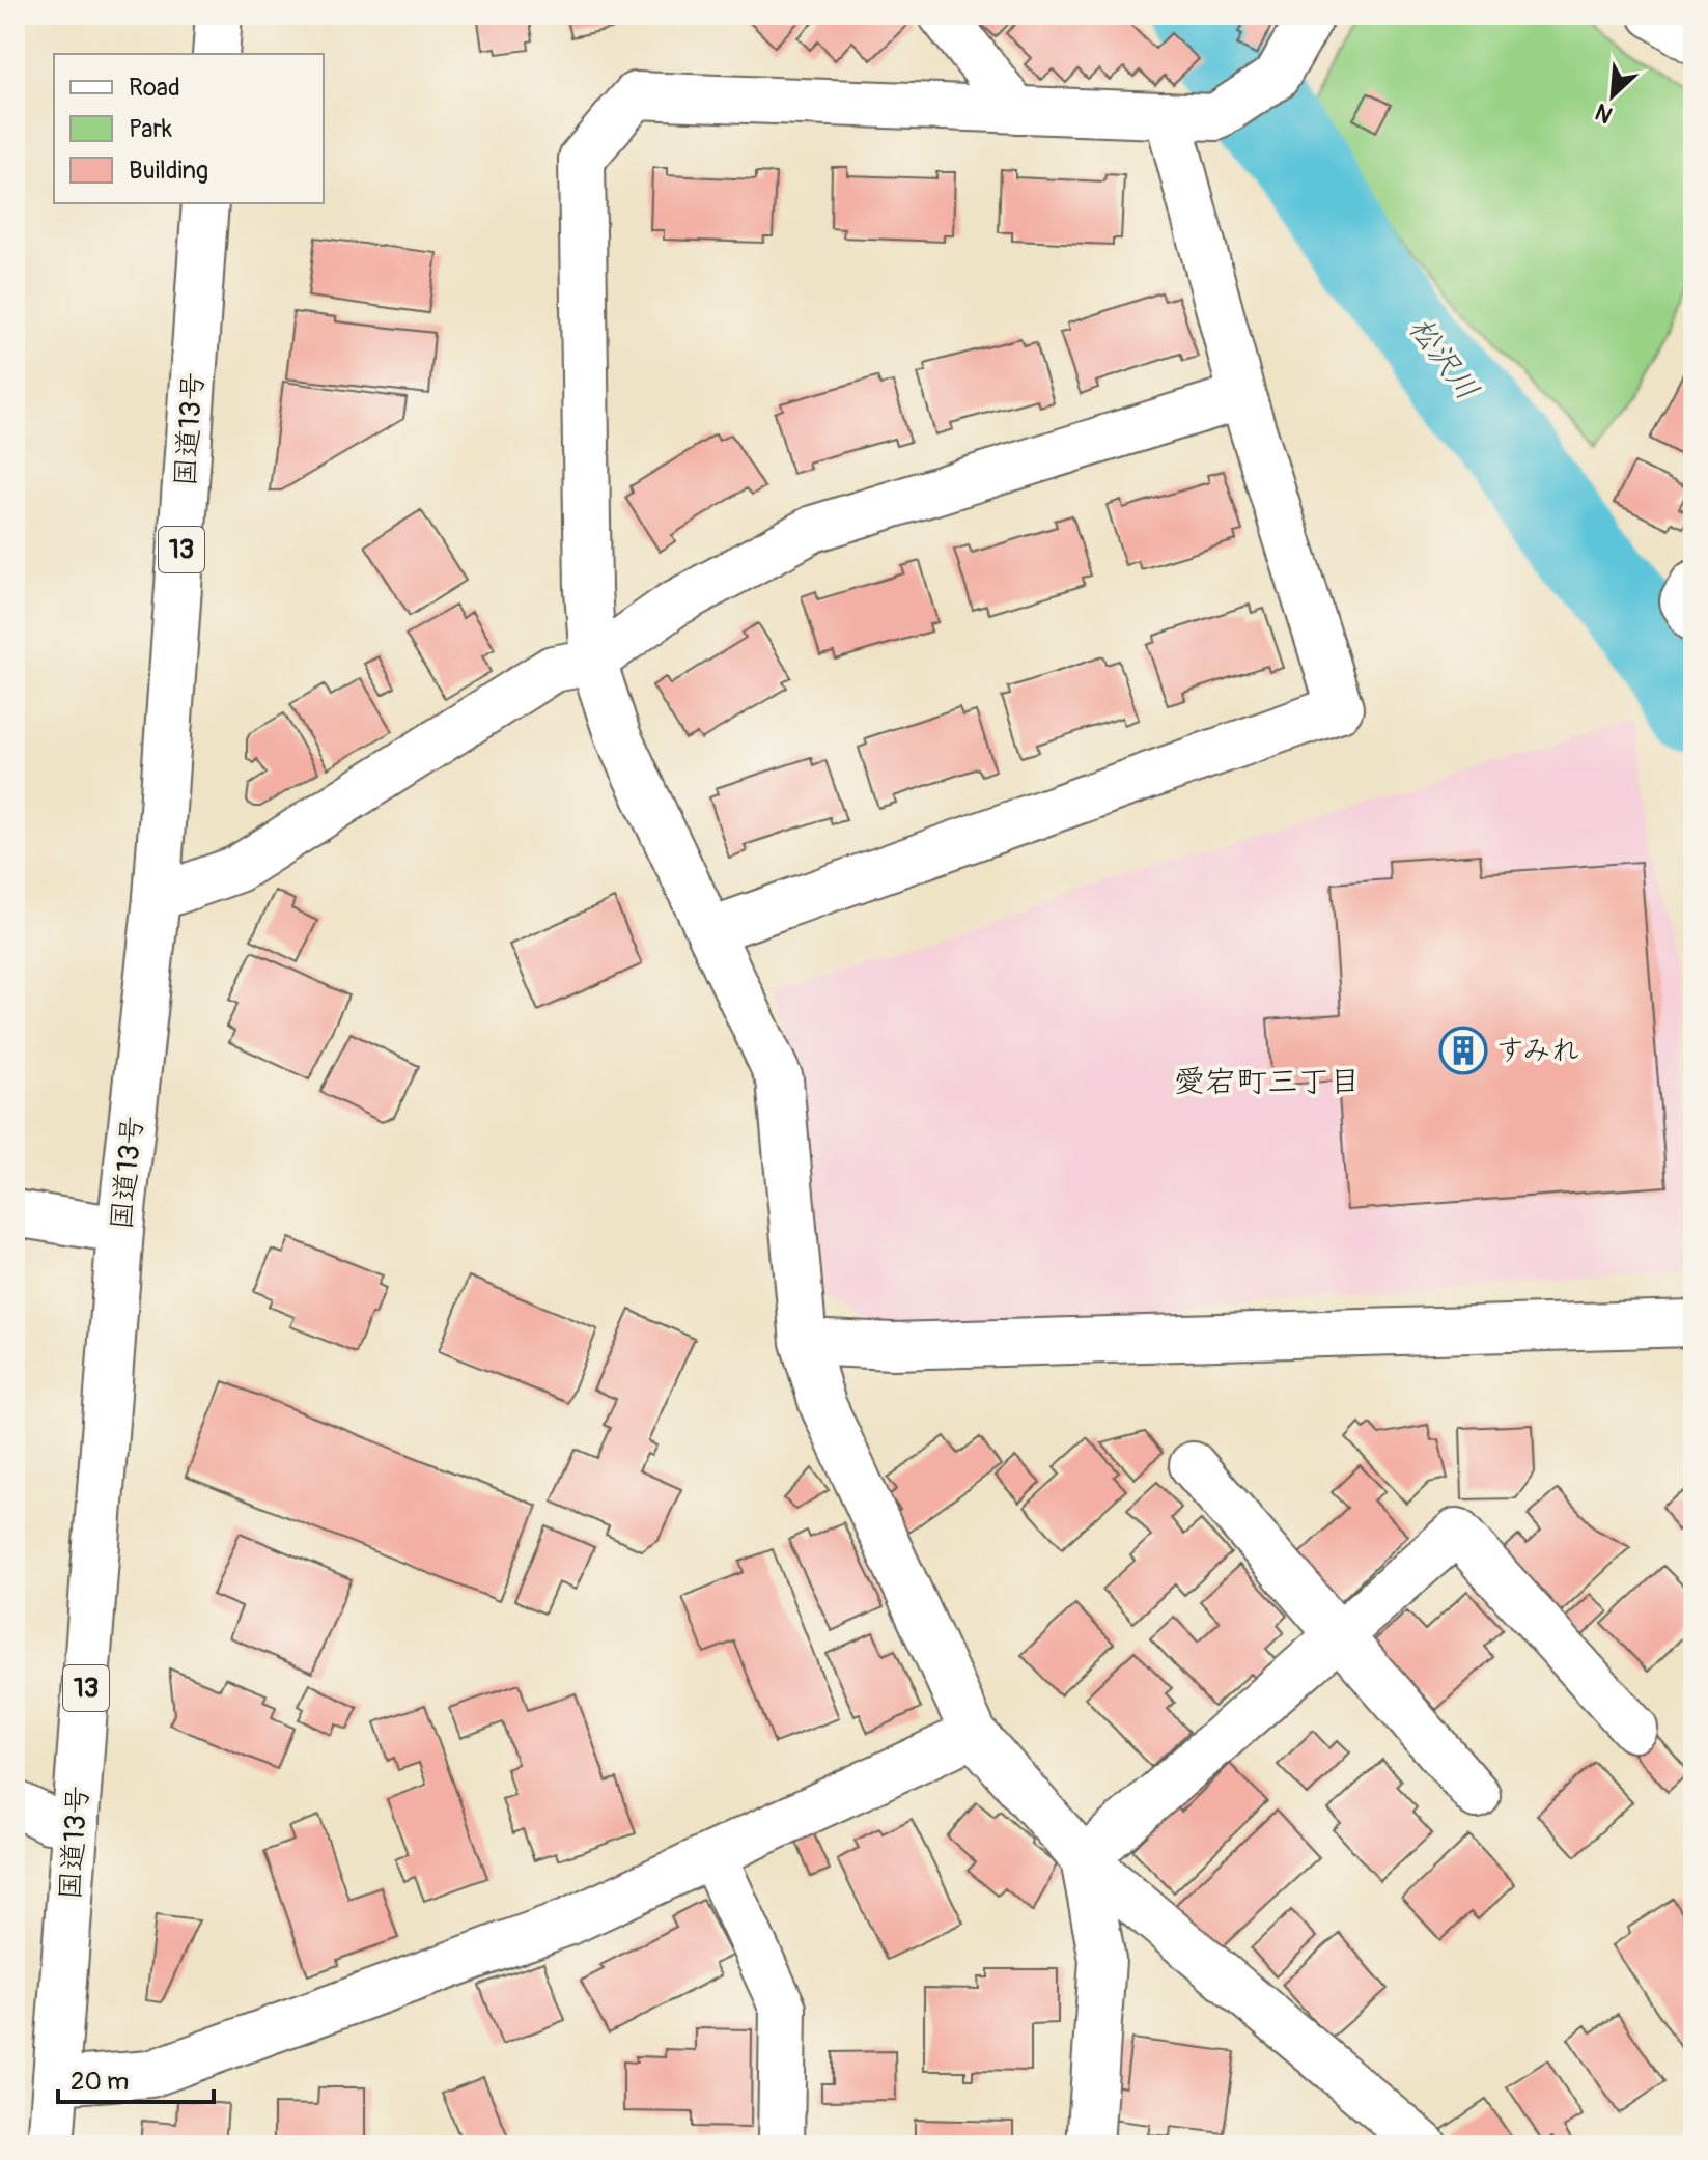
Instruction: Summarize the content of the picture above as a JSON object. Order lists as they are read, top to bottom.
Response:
{
  "streets": {
    "main road": ["国道13号", "13"]
  },
  "districts": ["愛宕町三丁目"],
  "water": ["松沢川"],
  "places": {
    "building": ["すみれ"]
  },
  "legend": ["Road", "Park", "Building"],
  "scale_bar": "20 m",
  "north": "bottom left"
}
